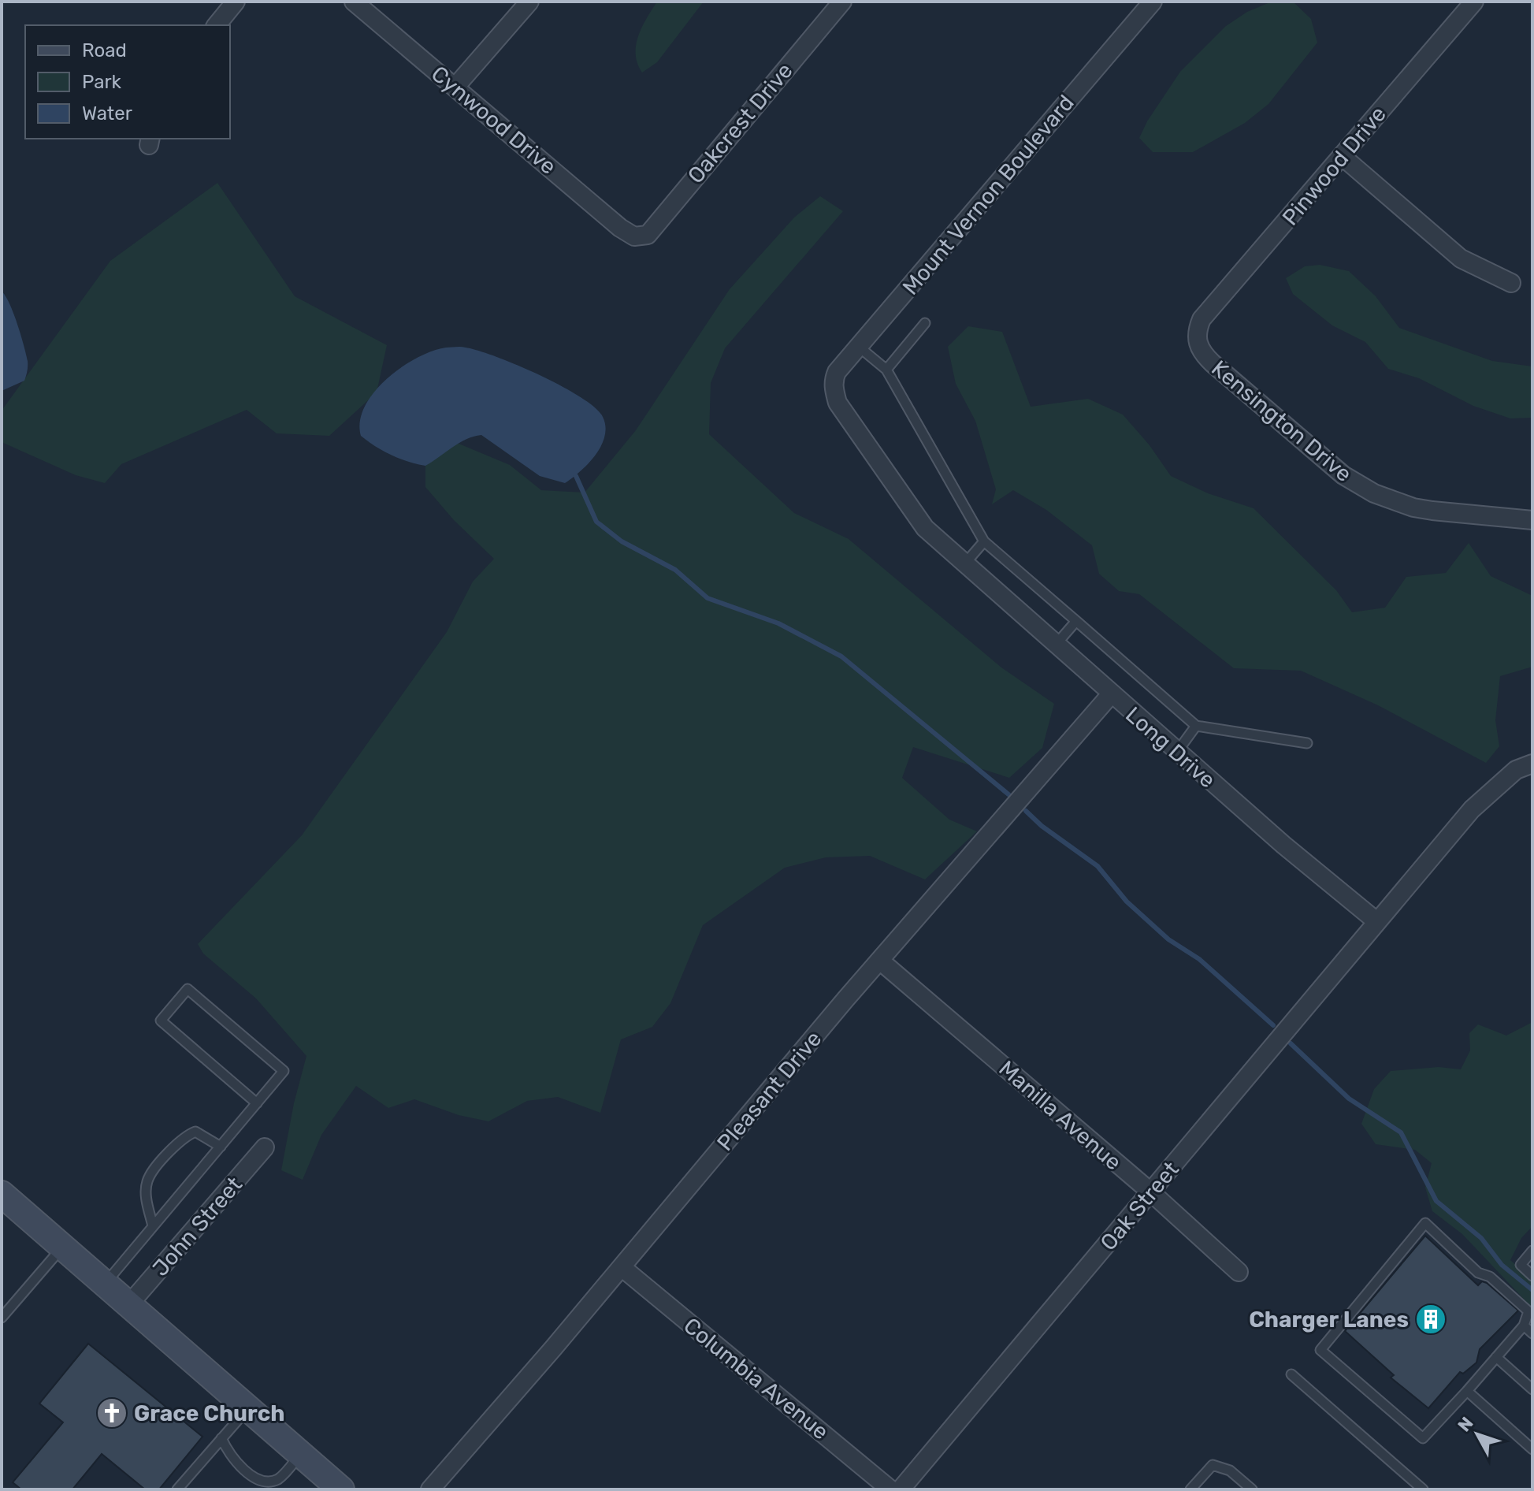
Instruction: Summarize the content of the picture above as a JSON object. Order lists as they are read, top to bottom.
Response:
{
  "streets": {
    "street": [
      "Cynwood Drive",
      "Oakcrest Drive",
      "Pinwood Drive",
      "Mount Vernon Boulevard",
      "Kensington Drive",
      "Long Drive",
      "Pleasant Drive",
      "Manilla Avenue",
      "Oak Street",
      "John Street",
      "Columbia Avenue"
    ]
  },
  "crossings": [
    ["Cynwood Drive", "Oakcrest Drive"],
    ["Pinwood Drive", "Kensington Drive"],
    ["Mount Vernon Boulevard", "Long Drive"],
    ["Long Drive", "Pleasant Drive"],
    ["Long Drive", "Oak Street"],
    ["Pleasant Drive", "Manilla Avenue"],
    ["Pleasant Drive", "Columbia Avenue"],
    ["Manilla Avenue", "Oak Street"]
  ],
  "places": {
    "building": ["Charger Lanes"],
    "church": ["Grace Church"]
  },
  "legend": ["Road", "Park", "Water"],
  "north": "top left"
}
